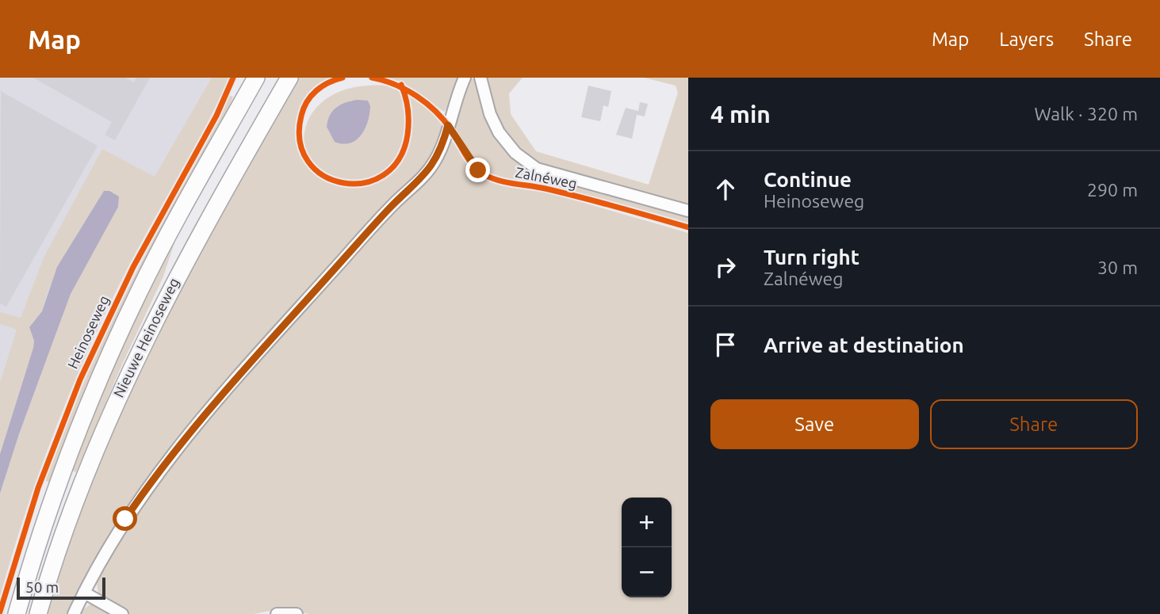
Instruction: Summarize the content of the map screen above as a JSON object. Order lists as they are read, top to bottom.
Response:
{
  "streets": {
    "highway": ["Nieuwe Heinoseweg"],
    "street": ["Zalnéweg"],
    "cycle path": ["Heinoseweg"]
  },
  "scale_bar": "50 m",
  "page": {
    "header": "Map",
    "nav": ["Map", "Layers", "Share"],
    "heading": ["4 min", "Walk · 320 m"],
    "list": [
      ["Continue", "Heinoseweg", "290 m"],
      ["Turn right", "Zalnéweg", "30 m"],
      "Arrive at destination"
    ],
    "buttons": ["Save", "Share"],
    "map_buttons": ["+", "−"],
    "scale": "50 m"
  }
}
